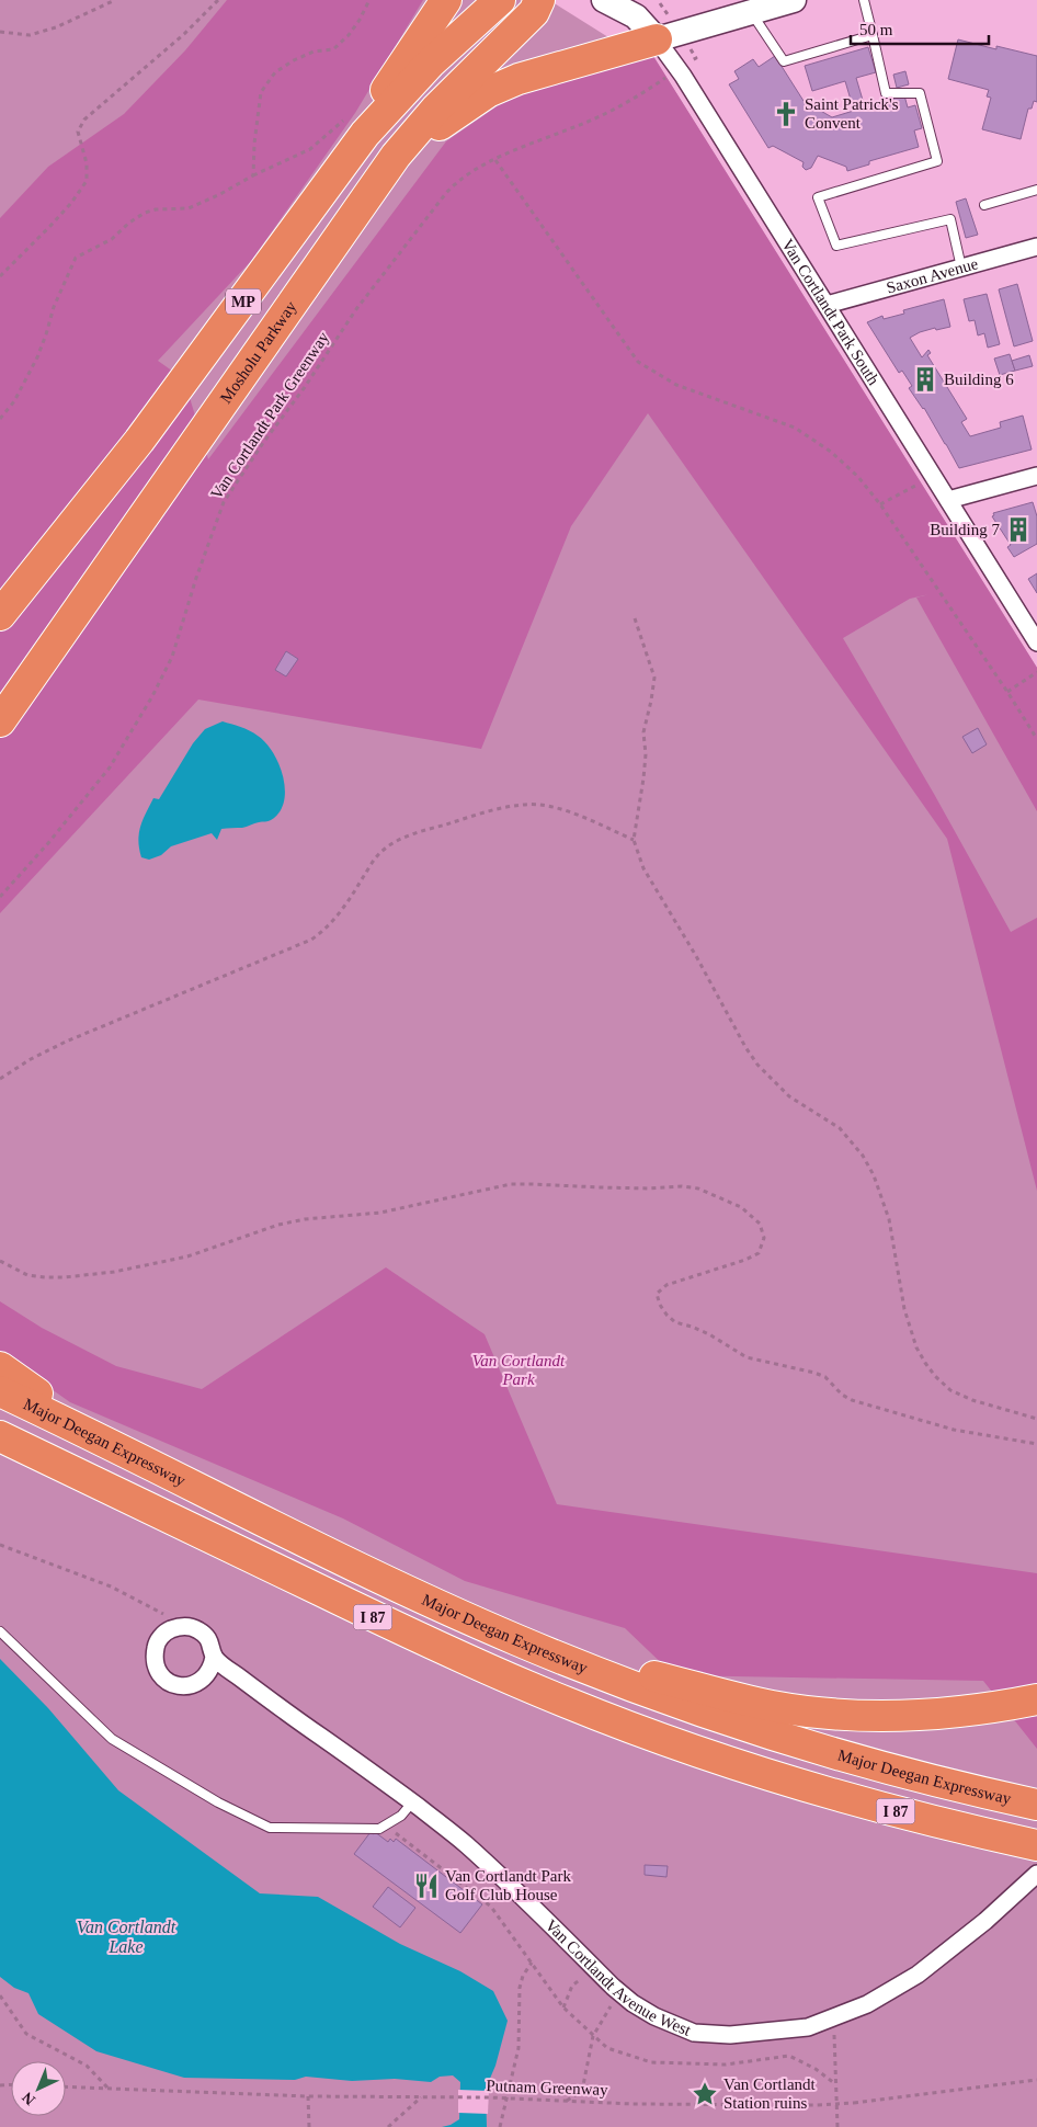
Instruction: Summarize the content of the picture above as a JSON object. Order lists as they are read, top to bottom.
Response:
{
  "streets": {
    "highway": [
      "MP",
      "Mosholu Parkway",
      "Major Deegan Expressway",
      "I 87"
    ],
    "main road": ["Van Cortlandt Park South"],
    "street": ["Saxon Avenue", "Van Cortlandt Avenue West"],
    "path": ["Van Cortlandt Park Greenway", "Putnam Greenway"]
  },
  "crossings": [
    ["Saxon Avenue", "Van Cortlandt Park South"],
    ["I 87", "Van Cortlandt Avenue West"]
  ],
  "water": ["Van Cortlandt Lake"],
  "parks": ["Van Cortlandt Park"],
  "places": {
    "church": ["Saint Patrick's Convent"],
    "building": ["Building 6", "Building 7"],
    "restaurant": ["Van Cortlandt Park Golf Club House"],
    "place": ["Van Cortlandt Station ruins"]
  },
  "scale_bar": "50 m",
  "north": "bottom left"
}
